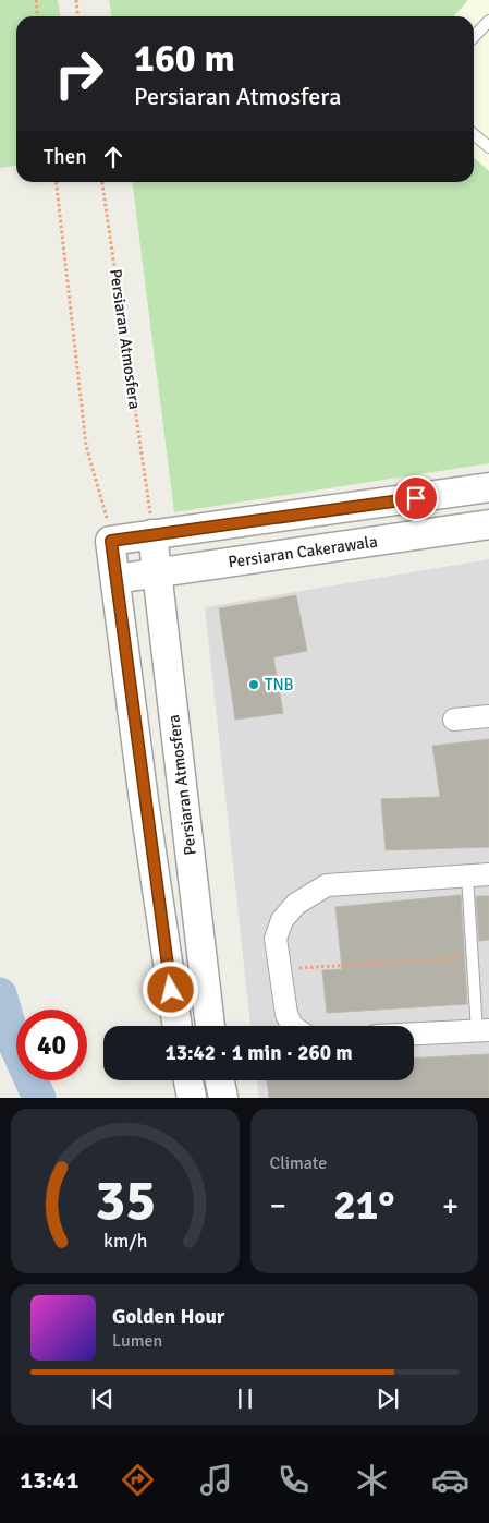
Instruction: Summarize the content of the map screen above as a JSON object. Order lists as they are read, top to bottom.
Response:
{
  "streets": {
    "street": ["Persiaran Atmosfera", "Persiaran Cakerawala"]
  },
  "crossings": [
    ["Persiaran Atmosfera", "Persiaran Cakerawala"]
  ],
  "places": ["TNB"],
  "page": {
    "turn": ["160 m", "Persiaran Atmosfera"],
    "then": "Then",
    "limit": "40",
    "trip": "13:42 · 1 min · 260 m",
    "tile": "Climate",
    "heat": ["−", "21°", "+"],
    "song": ["Golden Hour", "Lumen"],
    "tabs": "13:41",
    "gauge": ["35", "km/h"]
  }
}
